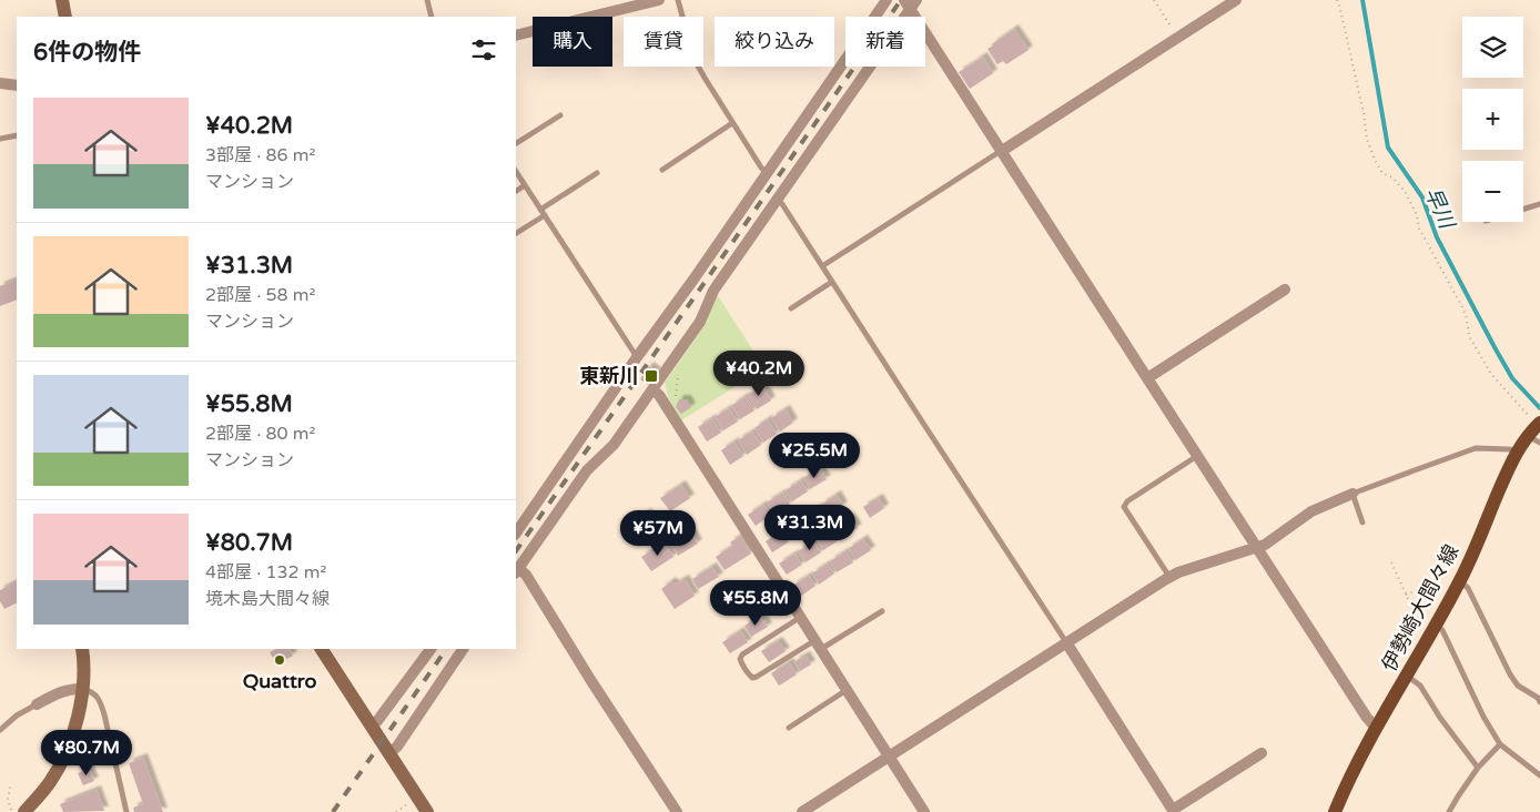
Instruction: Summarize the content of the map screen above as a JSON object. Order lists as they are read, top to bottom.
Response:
{
  "streets": {
    "main road": ["伊勢崎大間々線"]
  },
  "water": ["早川"],
  "places": {
    "transit": ["東新川"],
    "other": ["Quattro"]
  },
  "page": {
    "map_buttons": ["+", "−"],
    "chip": [
      "購入",
      "賃貸",
      "絞り込み",
      "新着"
    ],
    "heading": "6件の物件",
    "list": [
      {
        "name": "¥40.2M",
        "note": "3部屋 · 86 m² · マンション"
      },
      {
        "name": "¥31.3M",
        "note": "2部屋 · 58 m² · マンション"
      },
      {
        "name": "¥55.8M",
        "note": "2部屋 · 80 m² · マンション"
      },
      {
        "name": "¥80.7M",
        "note": "4部屋 · 132 m² · 境木島大間々線"
      }
    ],
    "price": [
      "¥40.2M",
      "¥25.5M",
      "¥31.3M",
      "¥57M",
      "¥55.8M",
      "¥80.7M"
    ]
  }
}
